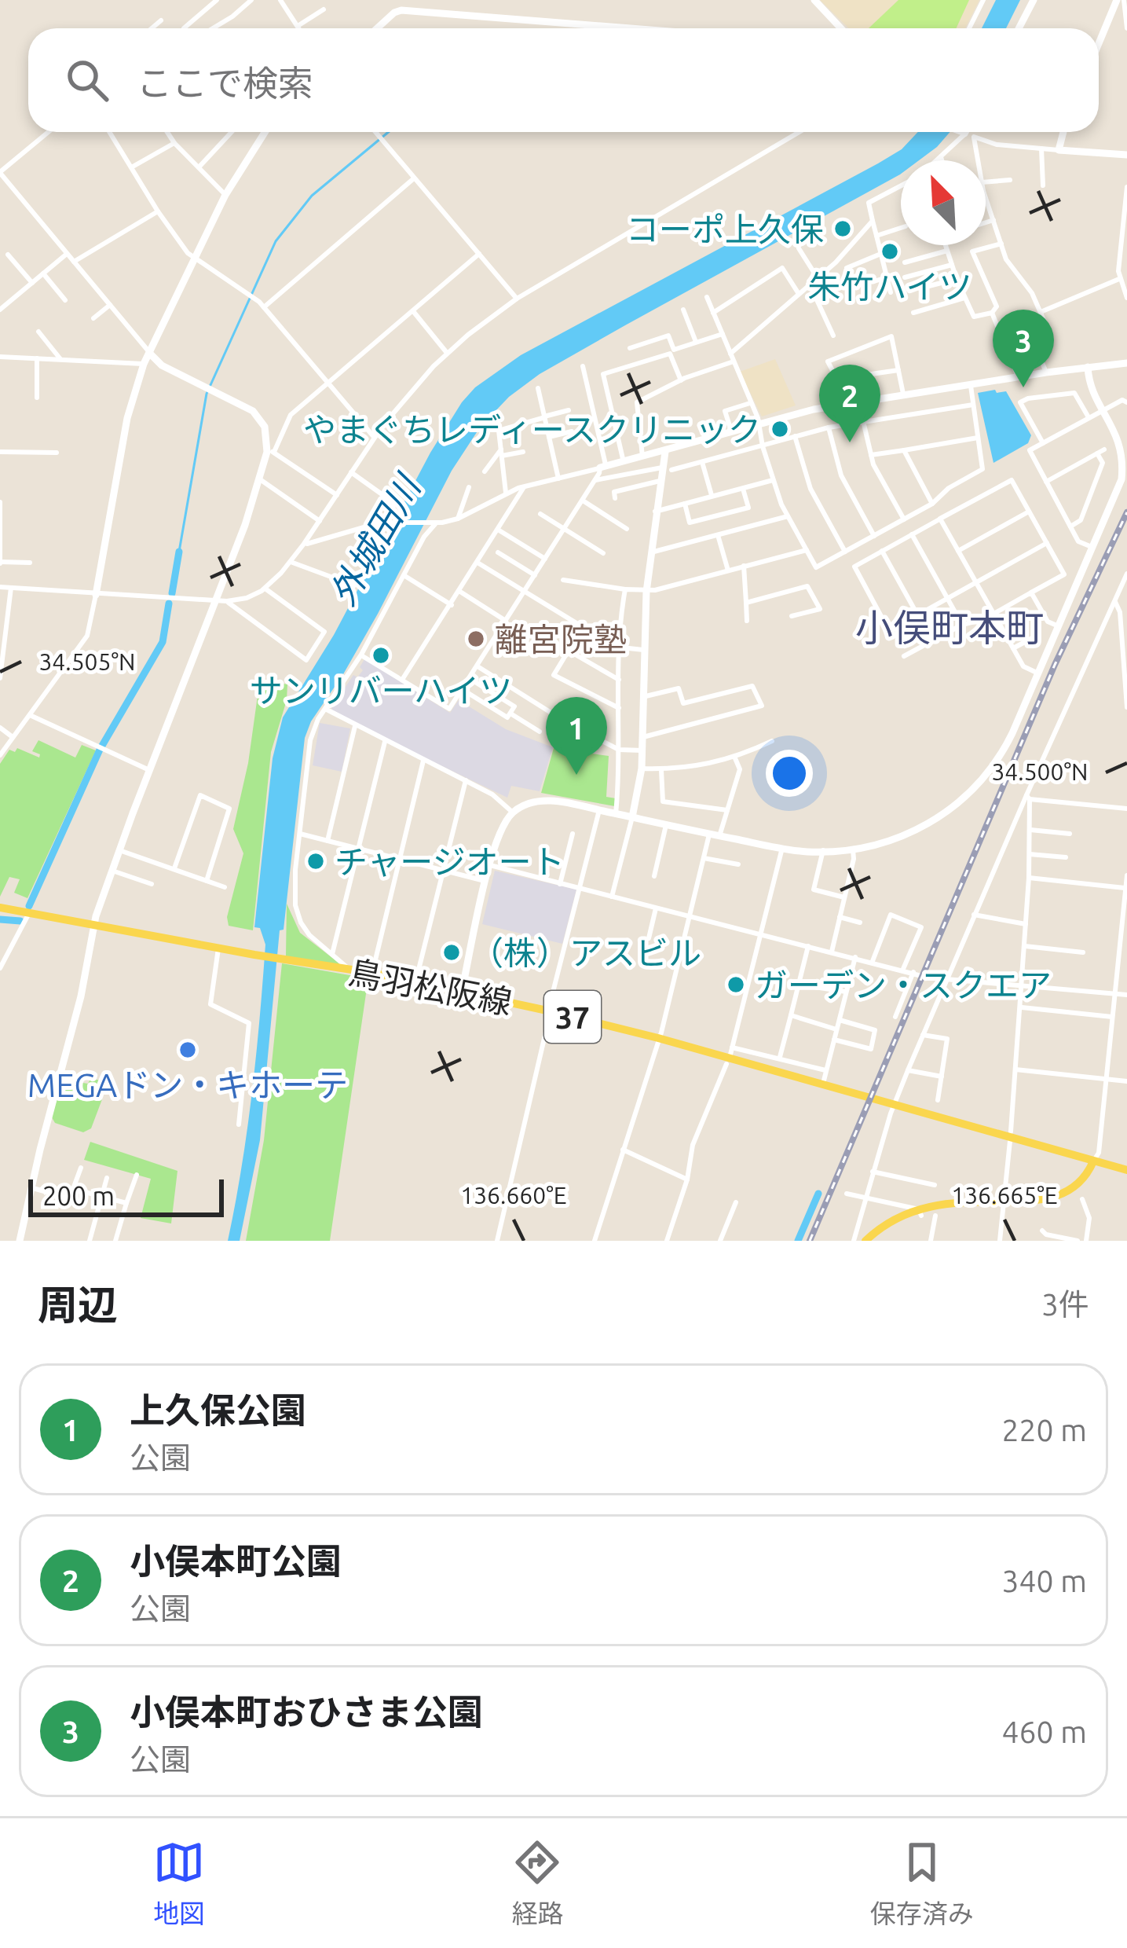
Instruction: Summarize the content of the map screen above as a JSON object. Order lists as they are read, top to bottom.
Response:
{
  "streets": {
    "main road": ["鳥羽松阪線", "37"]
  },
  "districts": ["小俣町本町"],
  "water": ["外城田川"],
  "places": [
    "コーポ上久保",
    "朱竹ハイツ",
    "やまぐちレディースクリニック",
    "離宮院塾",
    "サンリバーハイツ",
    "チャージオート",
    "（株）アスビル",
    "ガーデン・スクエア",
    "MEGAドン・キホーテ"
  ],
  "scale_bar": "200 m",
  "north": "top left",
  "page": {
    "search": "ここで検索",
    "pins": ["3", "2", "1"],
    "scale": "200 m",
    "heading": ["周辺", "3件"],
    "list": [
      {
        "mark": "1",
        "name": "上久保公園",
        "note": "公園",
        "value": "220 m"
      },
      {
        "mark": "2",
        "name": "小俣本町公園",
        "note": "公園",
        "value": "340 m"
      },
      {
        "mark": "3",
        "name": "小俣本町おひさま公園",
        "note": "公園",
        "value": "460 m"
      }
    ],
    "nav": ["地図", "経路", "保存済み"]
  },
  "coordinates": [
    "34.505°N",
    "34.500°N",
    "136.660°E",
    "136.665°E"
  ]
}
